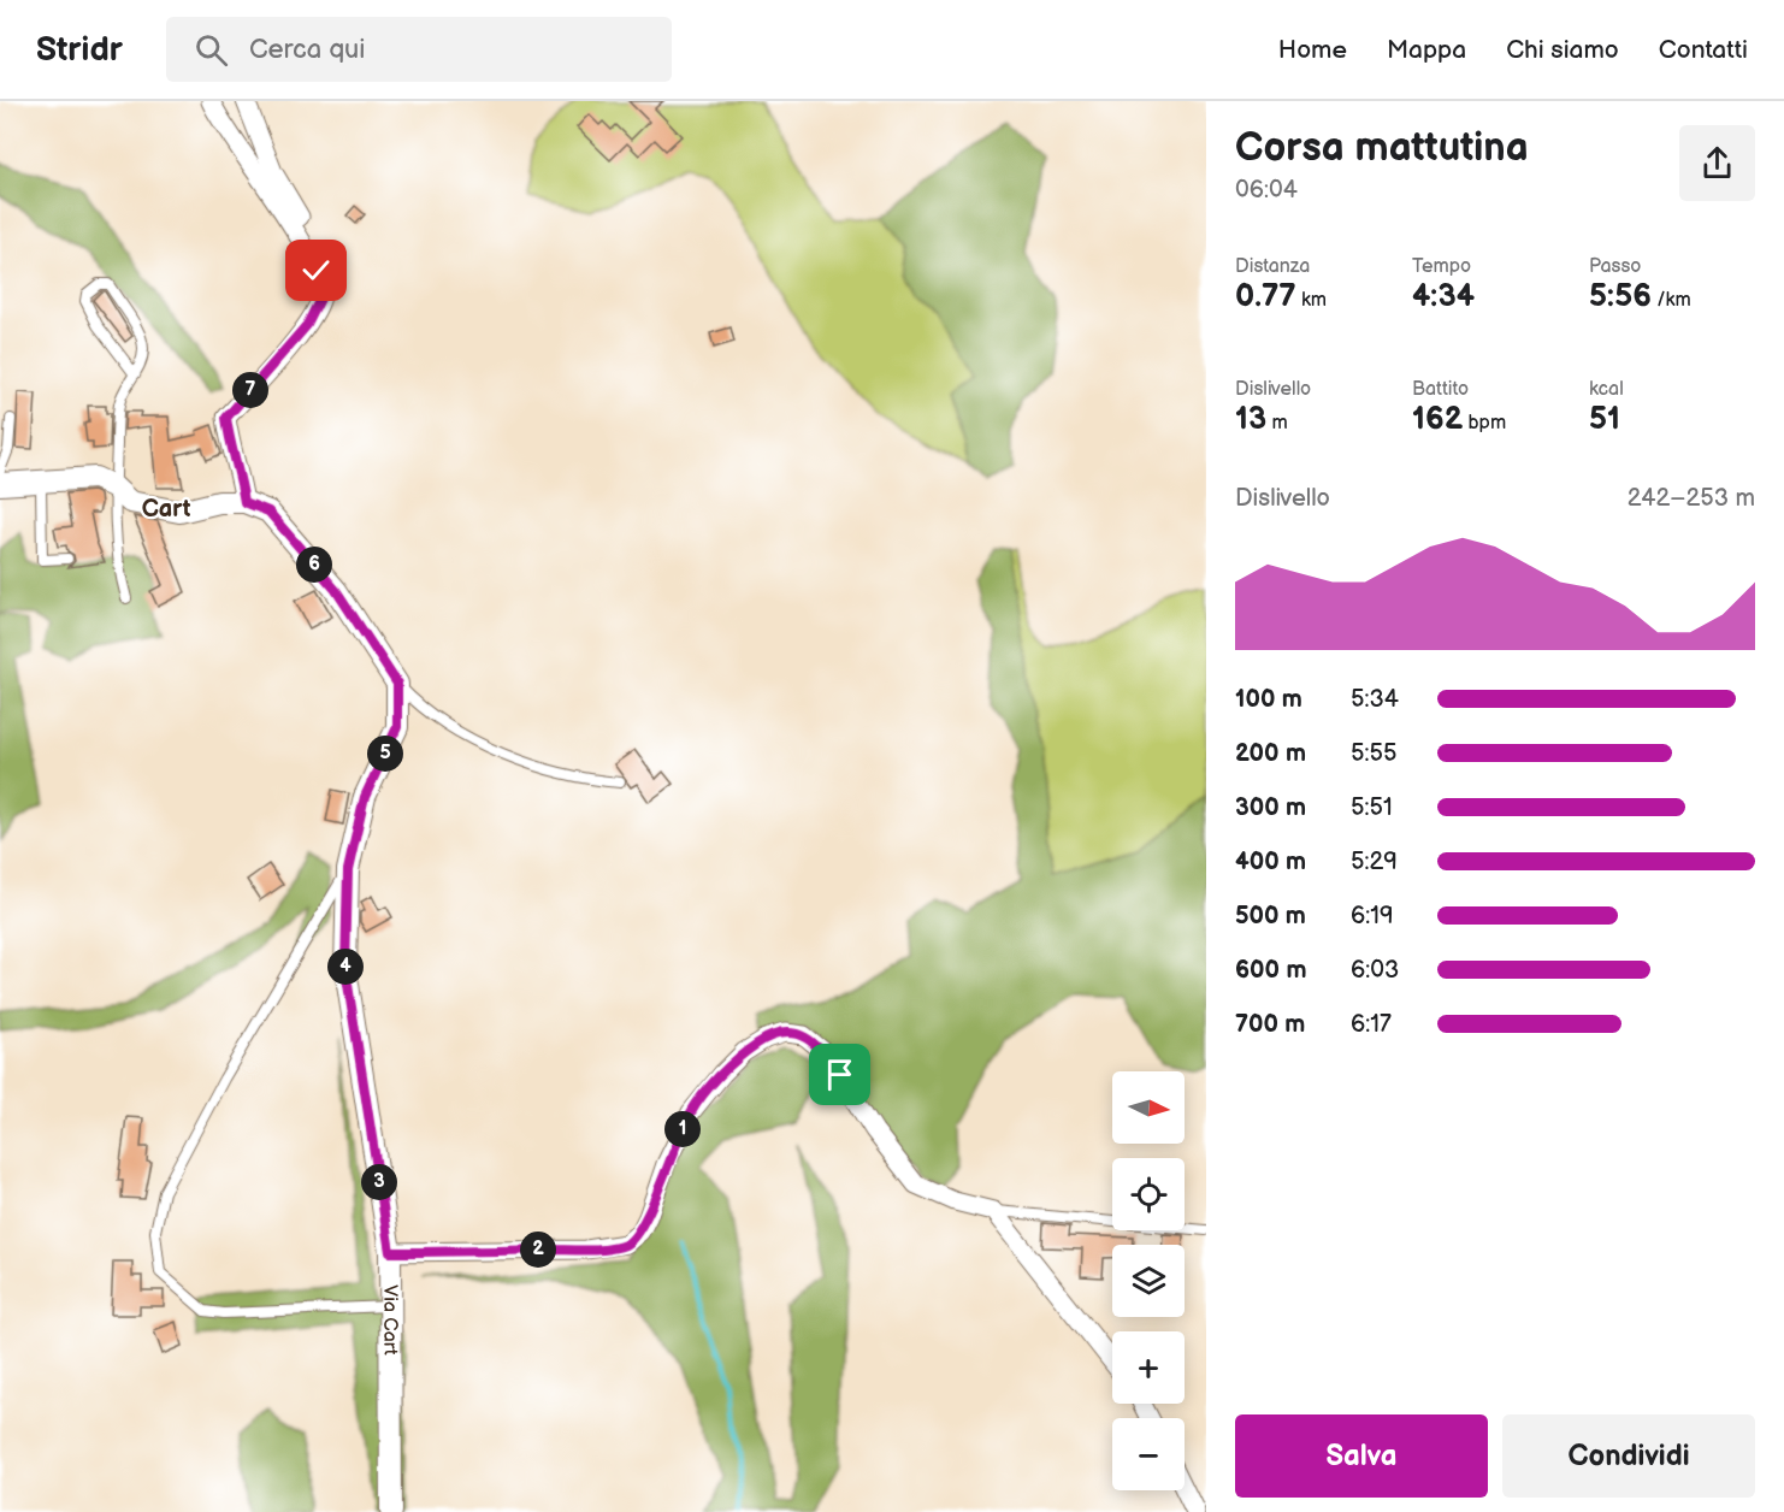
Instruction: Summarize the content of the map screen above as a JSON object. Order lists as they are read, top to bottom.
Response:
{
  "streets": {
    "street": ["Via Cart"]
  },
  "districts": ["Cart"],
  "north": "right",
  "page": {
    "header": "Stridr",
    "search": "Cerca qui",
    "nav": [
      "Home",
      "Mappa",
      "Chi siamo",
      "Contatti"
    ],
    "heading": ["Corsa mattutina", "06:04"],
    "stats": [
      ["Distanza", "0.77 km"],
      ["Tempo", "4:34"],
      ["Passo", "5:56 /km"],
      ["Dislivello", "13 m"],
      ["Battito", "162 bpm"],
      ["kcal", "51"]
    ],
    "pins": [
      "7",
      "6",
      "5",
      "4",
      "1",
      "3",
      "2"
    ],
    "chart": ["Dislivello", "242–253 m"],
    "list": [
      {
        "name": "100 m",
        "note": "5:34"
      },
      {
        "name": "200 m",
        "note": "5:55"
      },
      {
        "name": "300 m",
        "note": "5:51"
      },
      {
        "name": "400 m",
        "note": "5:29"
      },
      {
        "name": "500 m",
        "note": "6:19"
      },
      {
        "name": "600 m",
        "note": "6:03"
      },
      {
        "name": "700 m",
        "note": "6:17"
      }
    ],
    "map_buttons": ["+", "−"],
    "buttons": ["Salva", "Condividi"]
  }
}
